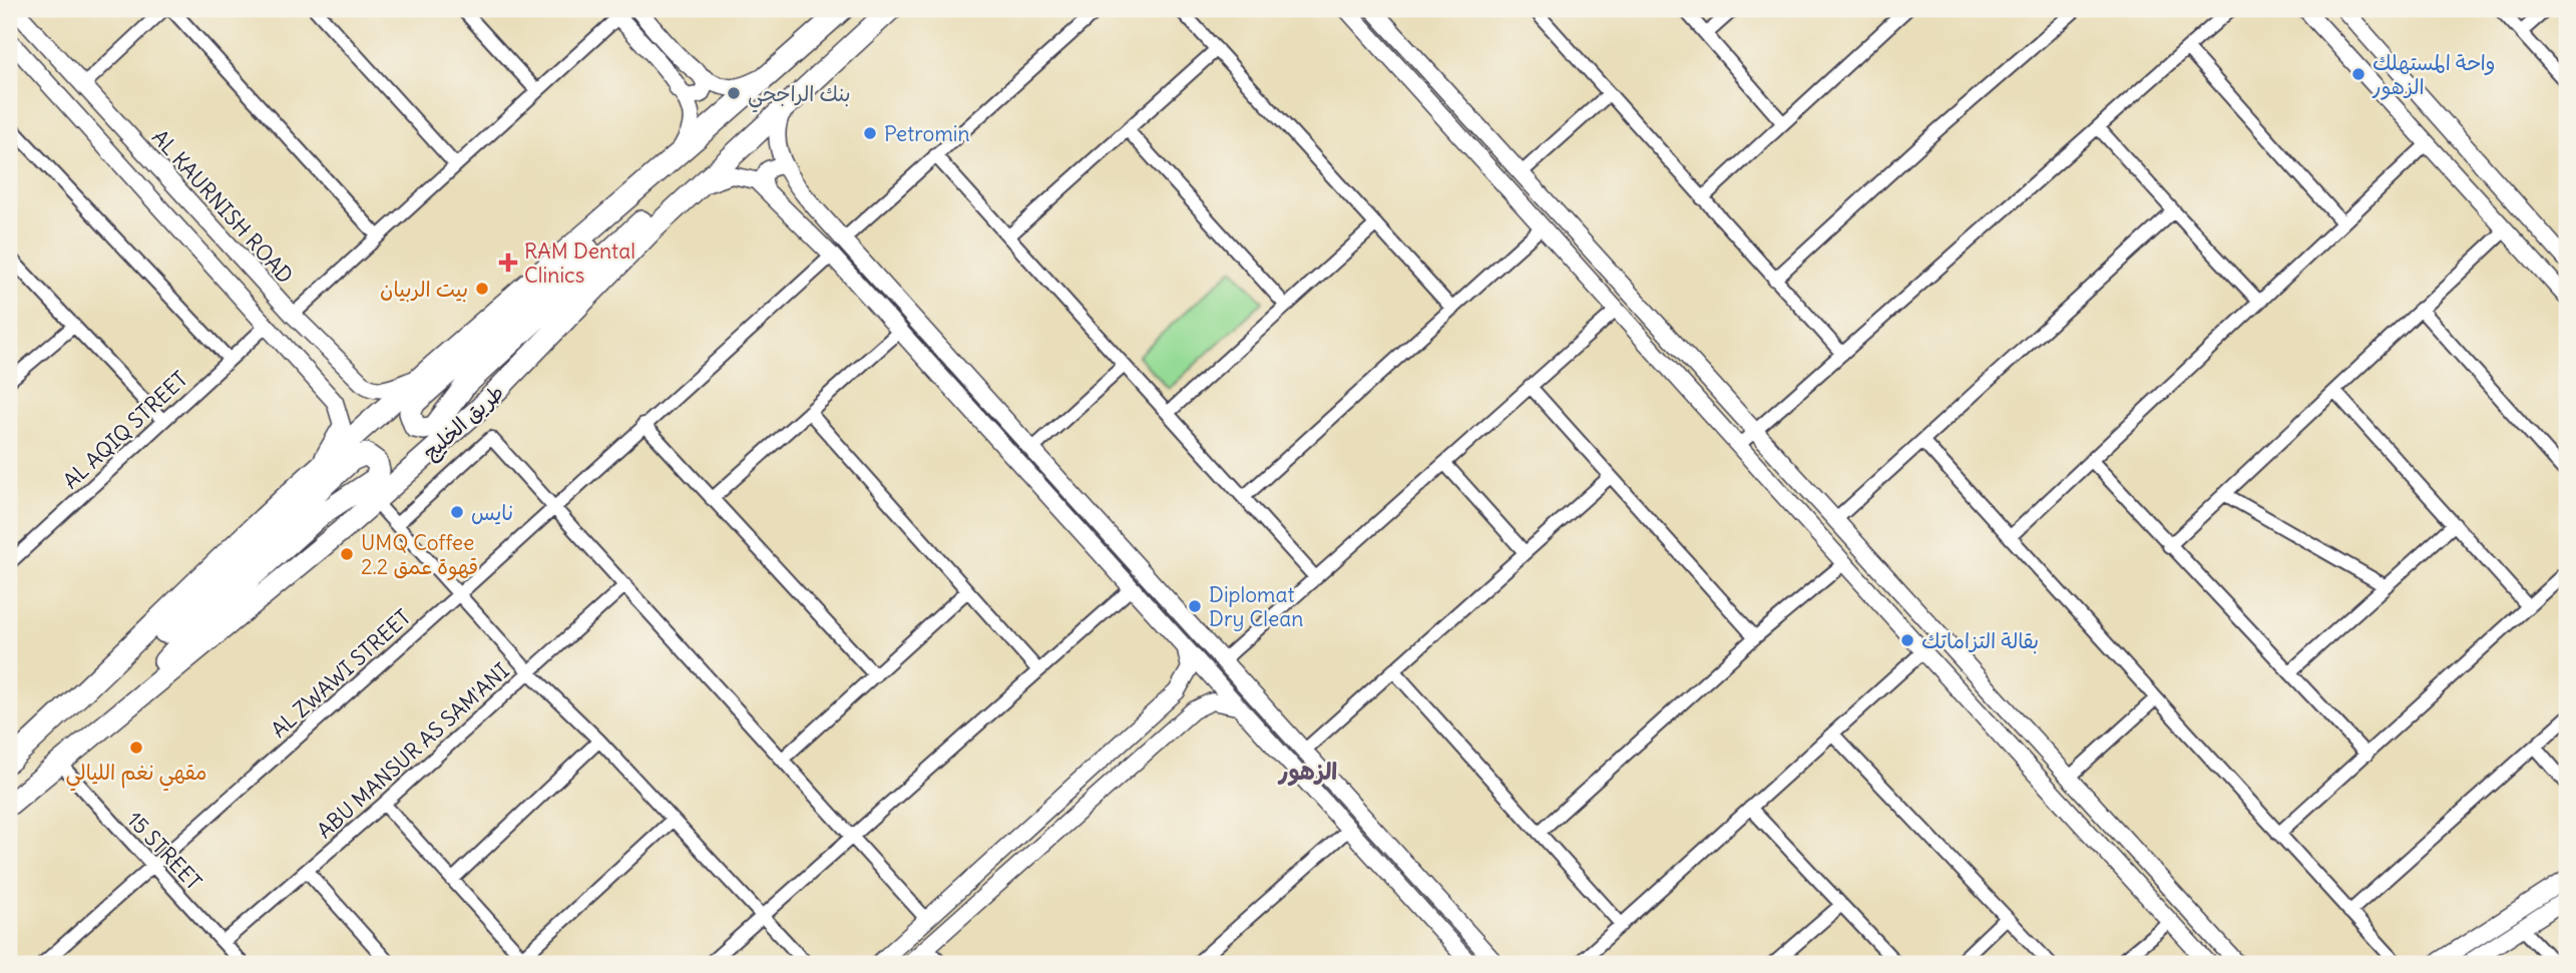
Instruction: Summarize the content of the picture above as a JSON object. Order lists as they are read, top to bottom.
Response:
{
  "streets": {
    "main road": ["طريق الخليج"],
    "street": [
      "AL KAURNISH ROAD",
      "AL AQIQ STREET",
      "AL ZWAWI STREET",
      "ABU MANSUR AS SAM'ANI",
      "15 STREET"
    ]
  },
  "crossings": [
    ["طريق الخليج", "15 STREET"],
    ["AL ZWAWI STREET", "15 STREET"],
    ["ABU MANSUR AS SAM'ANI", "15 STREET"]
  ],
  "districts": ["الزهور"],
  "places": {
    "other": [
      "واحة المستهلك الزهور",
      "بنك الراجحي",
      "Petromin",
      "بيت الربيان",
      "نايس",
      "UMQ Coffee 2.2 قهوة عمق",
      "Diplomat Dry Clean",
      "بقالة التزاماتك",
      "مقهي نغم الليالي"
    ],
    "health": ["RAM Dental Clinics"]
  }
}
